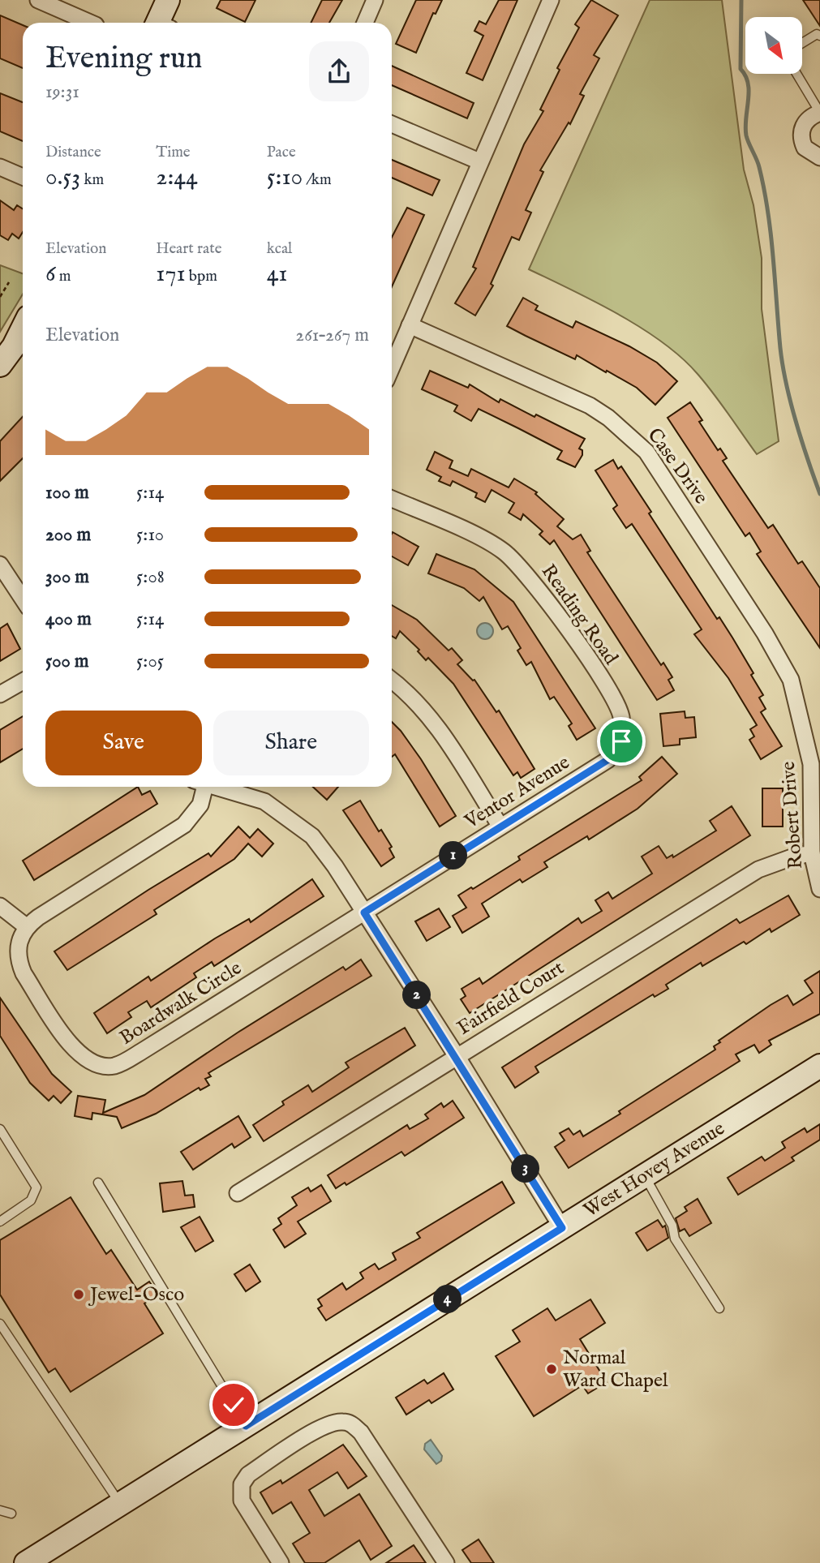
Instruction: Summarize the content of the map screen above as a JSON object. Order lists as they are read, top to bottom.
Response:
{
  "streets": {
    "street": [
      "Case Drive",
      "Reading Road",
      "Ventor Avenue",
      "Robert Drive",
      "Fairfield Court",
      "Boardwalk Circle",
      "West Hovey Avenue"
    ]
  },
  "crossings": [
    ["Case Drive", "Robert Drive"],
    ["Reading Road", "Ventor Avenue"],
    ["Ventor Avenue", "Boardwalk Circle"],
    ["Robert Drive", "Fairfield Court"]
  ],
  "places": ["Jewel-Osco", "Normal Ward Chapel"],
  "north": "bottom right",
  "page": {
    "heading": ["Evening run", "19:31"],
    "stats": [
      ["Distance", "0.53 km"],
      ["Time", "2:44"],
      ["Pace", "5:10 /km"],
      ["Elevation", "6 m"],
      ["Heart rate", "171 bpm"],
      ["kcal", "41"]
    ],
    "chart": ["Elevation", "261–267 m"],
    "list": [
      {
        "name": "100 m",
        "note": "5:14"
      },
      {
        "name": "200 m",
        "note": "5:10"
      },
      {
        "name": "300 m",
        "note": "5:08"
      },
      {
        "name": "400 m",
        "note": "5:14"
      },
      {
        "name": "500 m",
        "note": "5:05"
      }
    ],
    "buttons": ["Save", "Share"],
    "pins": [
      "1",
      "2",
      "3",
      "4"
    ]
  }
}
